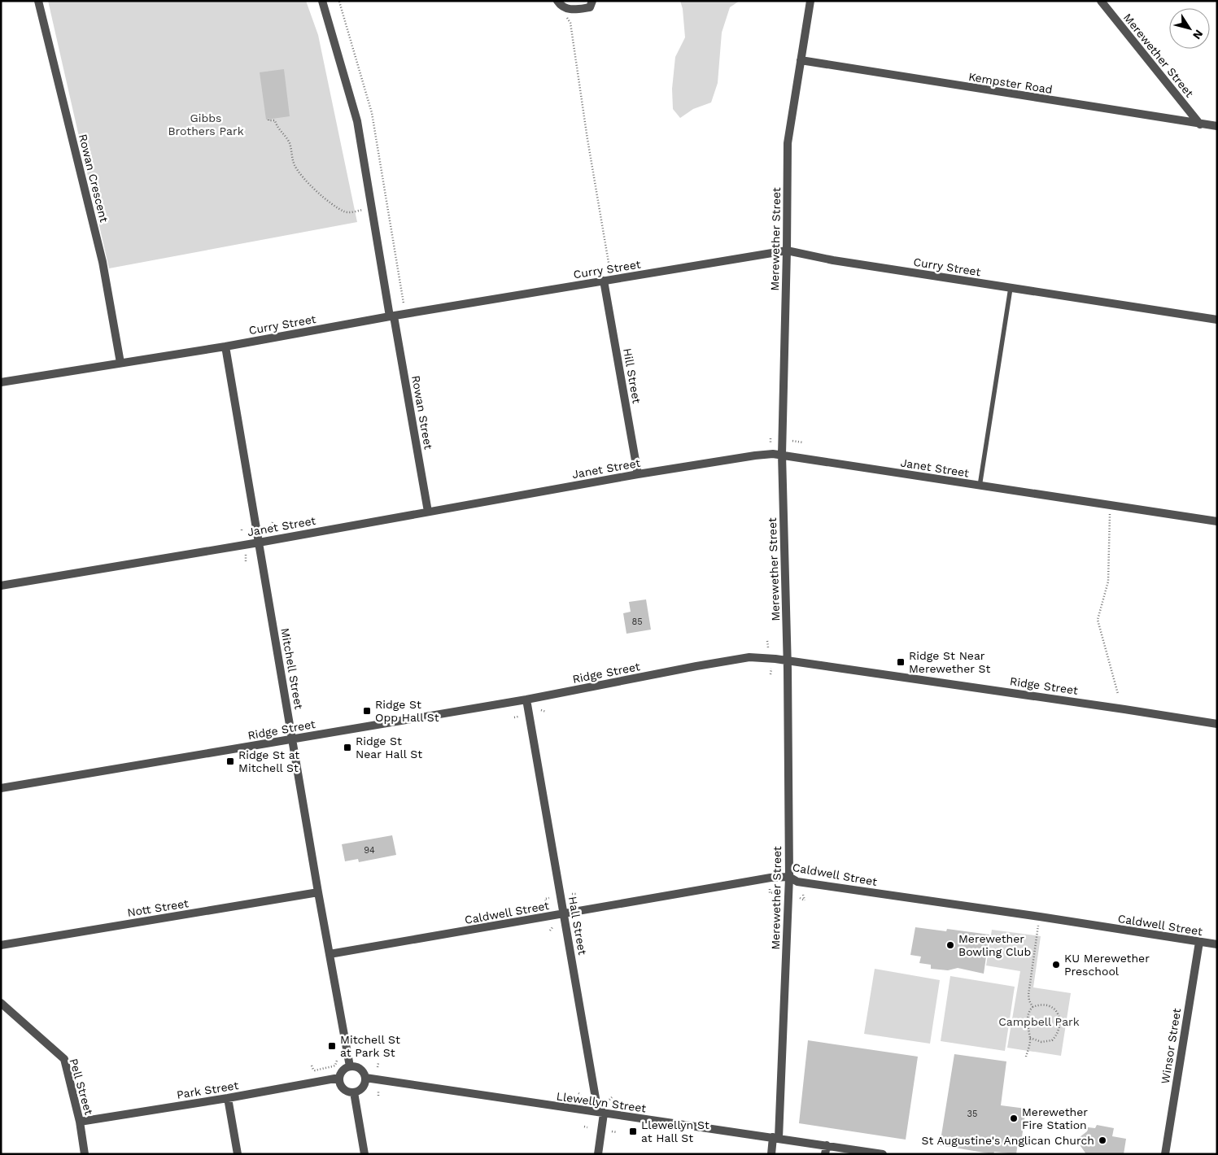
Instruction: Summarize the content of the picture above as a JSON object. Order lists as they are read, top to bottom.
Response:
{
  "streets": {
    "street": [
      "Merewether Street",
      "Kempster Road",
      "Rowan Crescent",
      "Curry Street",
      "Hill Street",
      "Rowan Street",
      "Janet Street",
      "Mitchell Street",
      "Ridge Street",
      "Caldwell Street",
      "Nott Street",
      "Hall Street",
      "Winsor Street",
      "Pell Street",
      "Park Street",
      "Llewellyn Street"
    ]
  },
  "crossings": [
    ["Merewether Street", "Kempster Road"],
    ["Merewether Street", "Curry Street"],
    ["Merewether Street", "Janet Street"],
    ["Merewether Street", "Ridge Street"],
    ["Merewether Street", "Caldwell Street"],
    ["Merewether Street", "Llewellyn Street"],
    ["Rowan Crescent", "Curry Street"],
    ["Curry Street", "Hill Street"],
    ["Curry Street", "Rowan Street"],
    ["Curry Street", "Mitchell Street"],
    ["Hill Street", "Janet Street"],
    ["Rowan Street", "Janet Street"],
    ["Janet Street", "Mitchell Street"],
    ["Mitchell Street", "Ridge Street"],
    ["Mitchell Street", "Caldwell Street"],
    ["Mitchell Street", "Nott Street"],
    ["Mitchell Street", "Park Street"],
    ["Mitchell Street", "Llewellyn Street"],
    ["Ridge Street", "Hall Street"],
    ["Caldwell Street", "Hall Street"],
    ["Caldwell Street", "Winsor Street"],
    ["Hall Street", "Llewellyn Street"],
    ["Pell Street", "Park Street"],
    ["Park Street", "Llewellyn Street"]
  ],
  "parks": ["Gibbs Brothers Park", "Campbell Park"],
  "places": {
    "transit": [
      "Ridge St Near Merewether St",
      "Ridge St Opp Hall St",
      "Ridge St Near Hall St",
      "Ridge St at Mitchell St",
      "Mitchell St at Park St",
      "Llewellyn St at Hall St"
    ],
    "other": [
      "Merewether Bowling Club",
      "KU Merewether Preschool",
      "Merewether Fire Station",
      "St Augustine's Anglican Church"
    ]
  },
  "house_numbers": ["85", "94", "35"],
  "north": "bottom right"
}
